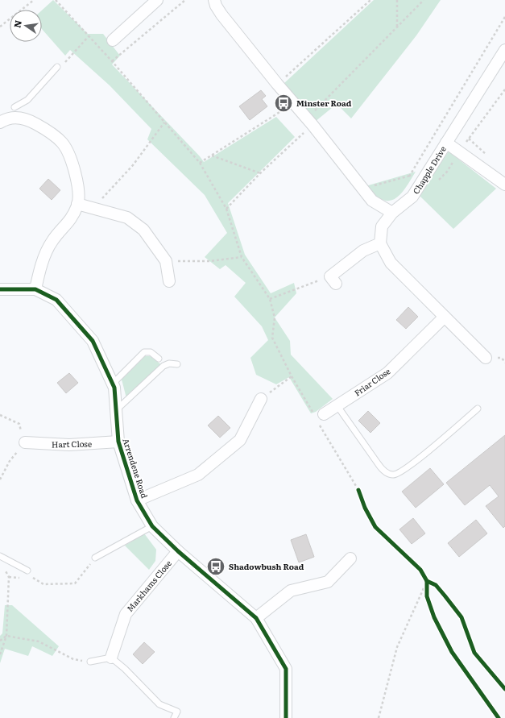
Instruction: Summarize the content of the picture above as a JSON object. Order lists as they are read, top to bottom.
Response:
{
  "streets": {
    "street": [
      "Chapple Drive",
      "Friar Close",
      "Hart Close",
      "Arrendene Road",
      "Markhams Close"
    ]
  },
  "crossings": [
    ["Hart Close", "Arrendene Road"],
    ["Arrendene Road", "Markhams Close"]
  ],
  "places": {
    "bus stop": ["Minster Road", "Shadowbush Road"]
  },
  "north": "left"
}
